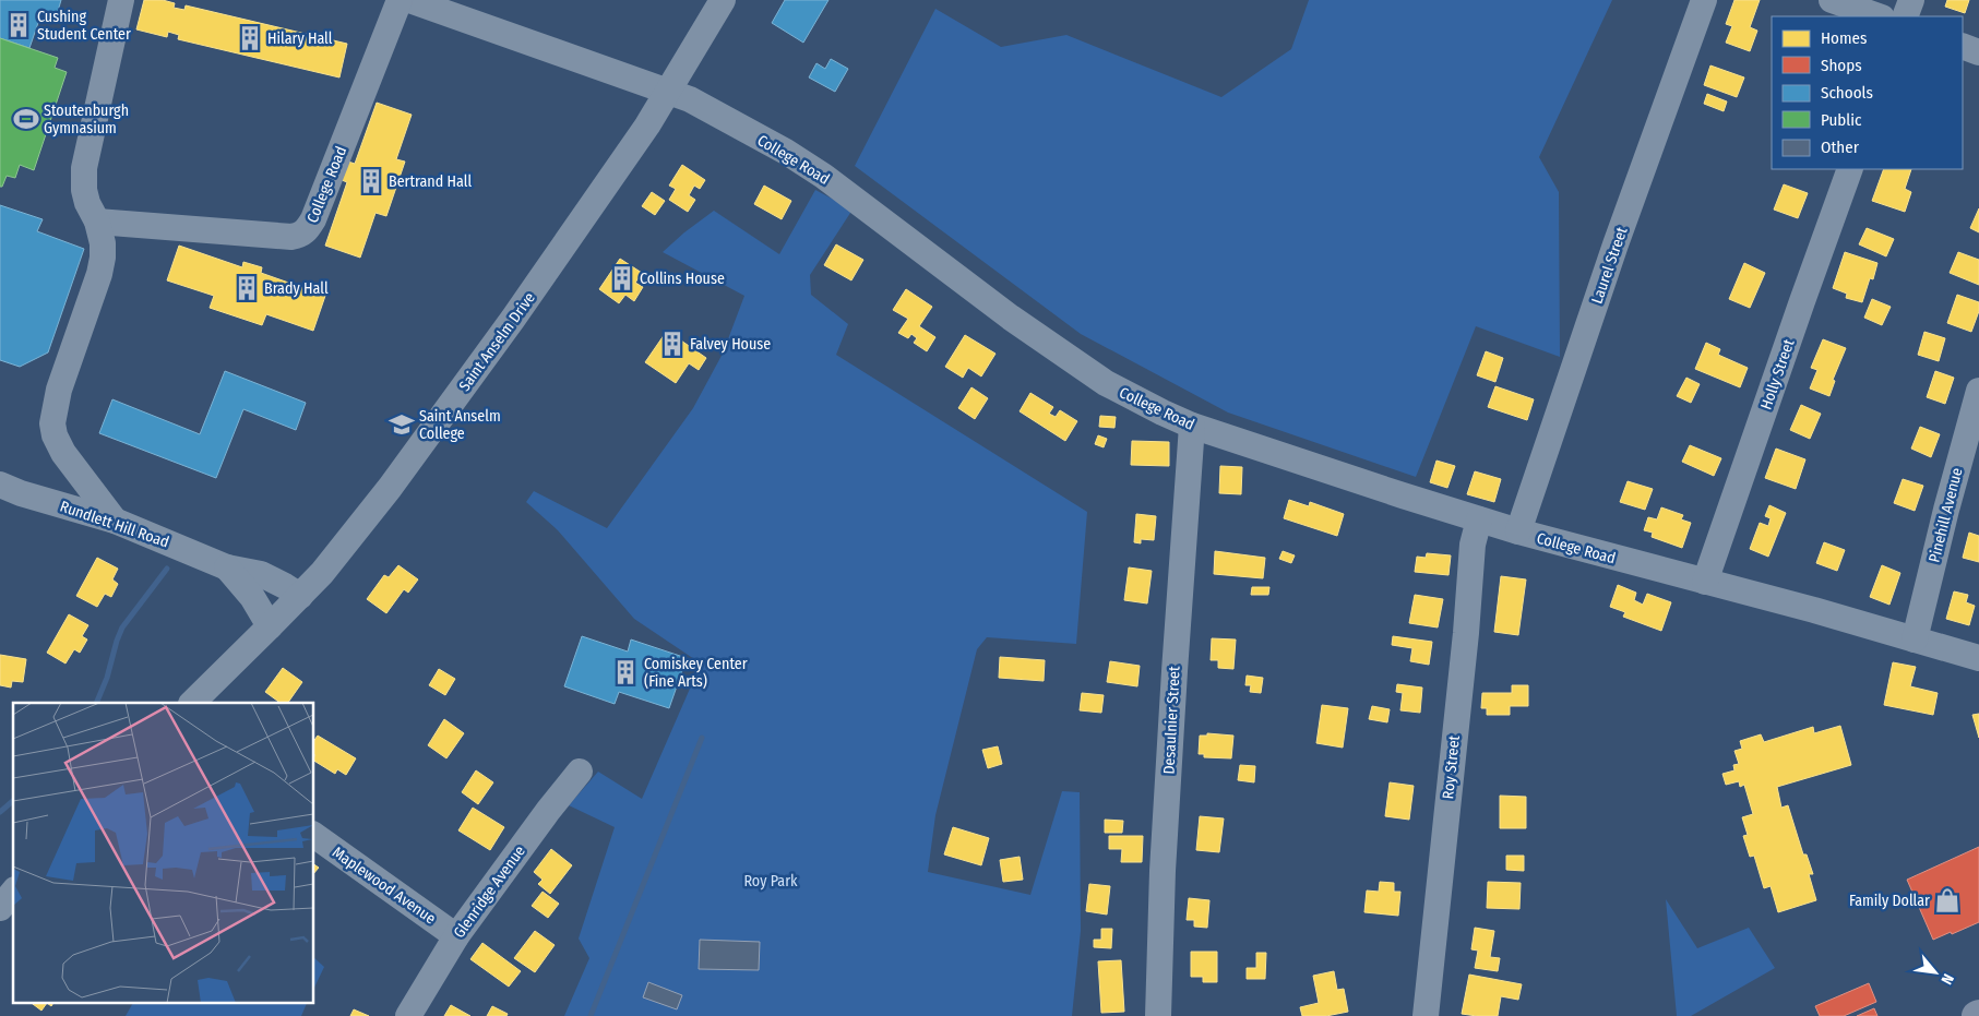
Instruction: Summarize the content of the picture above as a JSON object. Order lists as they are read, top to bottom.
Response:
{
  "streets": {
    "street": [
      "College Road",
      "Laurel Street",
      "Saint Anselm Drive",
      "Holly Street",
      "Pinehill Avenue",
      "Rundlett Hill Road",
      "Desaulnier Street",
      "Roy Street",
      "Maplewood Avenue",
      "Glenridge Avenue"
    ]
  },
  "crossings": [
    ["College Road", "Laurel Street"],
    ["College Road", "Saint Anselm Drive"],
    ["College Road", "Holly Street"],
    ["College Road", "Pinehill Avenue"],
    ["College Road", "Desaulnier Street"],
    ["College Road", "Roy Street"],
    ["Saint Anselm Drive", "Rundlett Hill Road"],
    ["Maplewood Avenue", "Glenridge Avenue"]
  ],
  "parks": ["Roy Park"],
  "places": {
    "building": [
      "Cushing Student Center",
      "Hilary Hall",
      "Bertrand Hall",
      "Collins House",
      "Brady Hall",
      "Falvey House",
      "Comiskey Center (Fine Arts)"
    ],
    "sports": ["Stoutenburgh Gymnasium"],
    "school or university": ["Saint Anselm College"],
    "shop": ["Family Dollar"]
  },
  "legend": [
    "Homes",
    "Shops",
    "Schools",
    "Public",
    "Other"
  ],
  "north": "bottom right"
}
